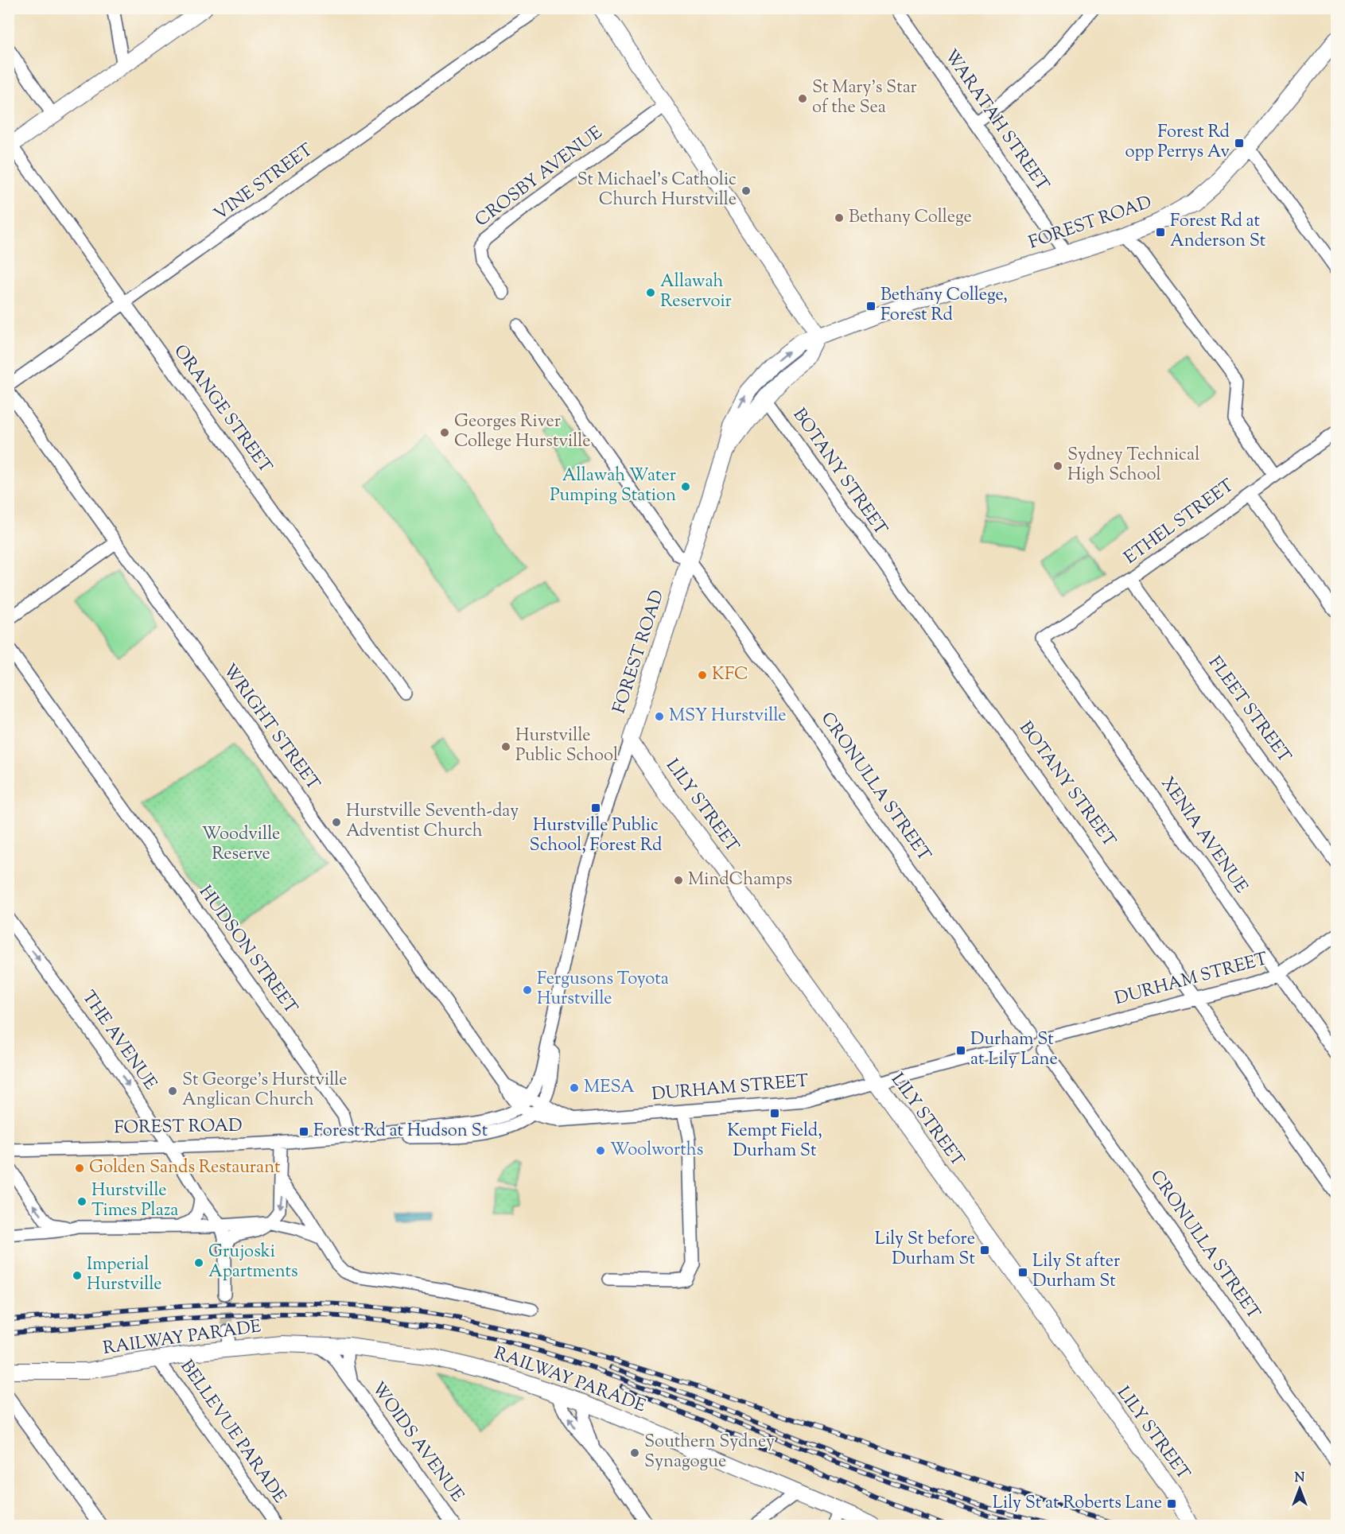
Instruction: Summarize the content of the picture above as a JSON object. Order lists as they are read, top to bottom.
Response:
{
  "streets": {
    "main road": ["FOREST ROAD", "LILY STREET", "RAILWAY PARADE"],
    "street": [
      "WARATAH STREET",
      "CROSBY AVENUE",
      "VINE STREET",
      "ORANGE STREET",
      "BOTANY STREET",
      "ETHEL STREET",
      "FLEET STREET",
      "WRIGHT STREET",
      "CRONULLA STREET",
      "XENIA AVENUE",
      "HUDSON STREET",
      "DURHAM STREET",
      "THE AVENUE",
      "BELLEVUE PARADE",
      "WOIDS AVENUE"
    ]
  },
  "crossings": [
    ["WARATAH STREET", "FOREST ROAD"],
    ["VINE STREET", "ORANGE STREET"],
    ["FOREST ROAD", "BOTANY STREET"],
    ["FOREST ROAD", "WRIGHT STREET"],
    ["FOREST ROAD", "CRONULLA STREET"],
    ["FOREST ROAD", "LILY STREET"],
    ["FOREST ROAD", "HUDSON STREET"],
    ["FOREST ROAD", "DURHAM STREET"],
    ["FOREST ROAD", "THE AVENUE"],
    ["BOTANY STREET", "DURHAM STREET"],
    ["ETHEL STREET", "FLEET STREET"],
    ["ETHEL STREET", "XENIA AVENUE"],
    ["WRIGHT STREET", "DURHAM STREET"],
    ["CRONULLA STREET", "DURHAM STREET"],
    ["LILY STREET", "DURHAM STREET"],
    ["XENIA AVENUE", "DURHAM STREET"],
    ["RAILWAY PARADE", "BELLEVUE PARADE"],
    ["RAILWAY PARADE", "WOIDS AVENUE"]
  ],
  "one_way": ["THE AVENUE"],
  "parks": ["Woodville Reserve"],
  "places": {
    "other": [
      "St Mary's Star of the Sea",
      "St Michael's Catholic Church Hurstville",
      "Bethany College",
      "Allawah Reservoir",
      "Georges River College Hurstville",
      "Sydney Technical High School",
      "Allawah Water Pumping Station",
      "KFC",
      "MSY Hurstville",
      "Hurstville Public School",
      "Hurstville Seventh-day Adventist Church",
      "MindChamps",
      "Fergusons Toyota Hurstville",
      "MESA",
      "St George's Hurstville Anglican Church",
      "Woolworths",
      "Golden Sands Restaurant",
      "Hurstville Times Plaza",
      "Grujoski Apartments",
      "Imperial Hurstville",
      "Southern Sydney Synagogue"
    ],
    "transit": [
      "Forest Rd opp Perrys Av",
      "Forest Rd at Anderson St",
      "Bethany College, Forest Rd",
      "Hurstville Public School, Forest Rd",
      "Durham St at Lily Lane",
      "Kempt Field, Durham St",
      "Forest Rd at Hudson St",
      "Lily St before Durham St",
      "Lily St after Durham St",
      "Lily St at Roberts Lane"
    ]
  },
  "north": "top"
}
